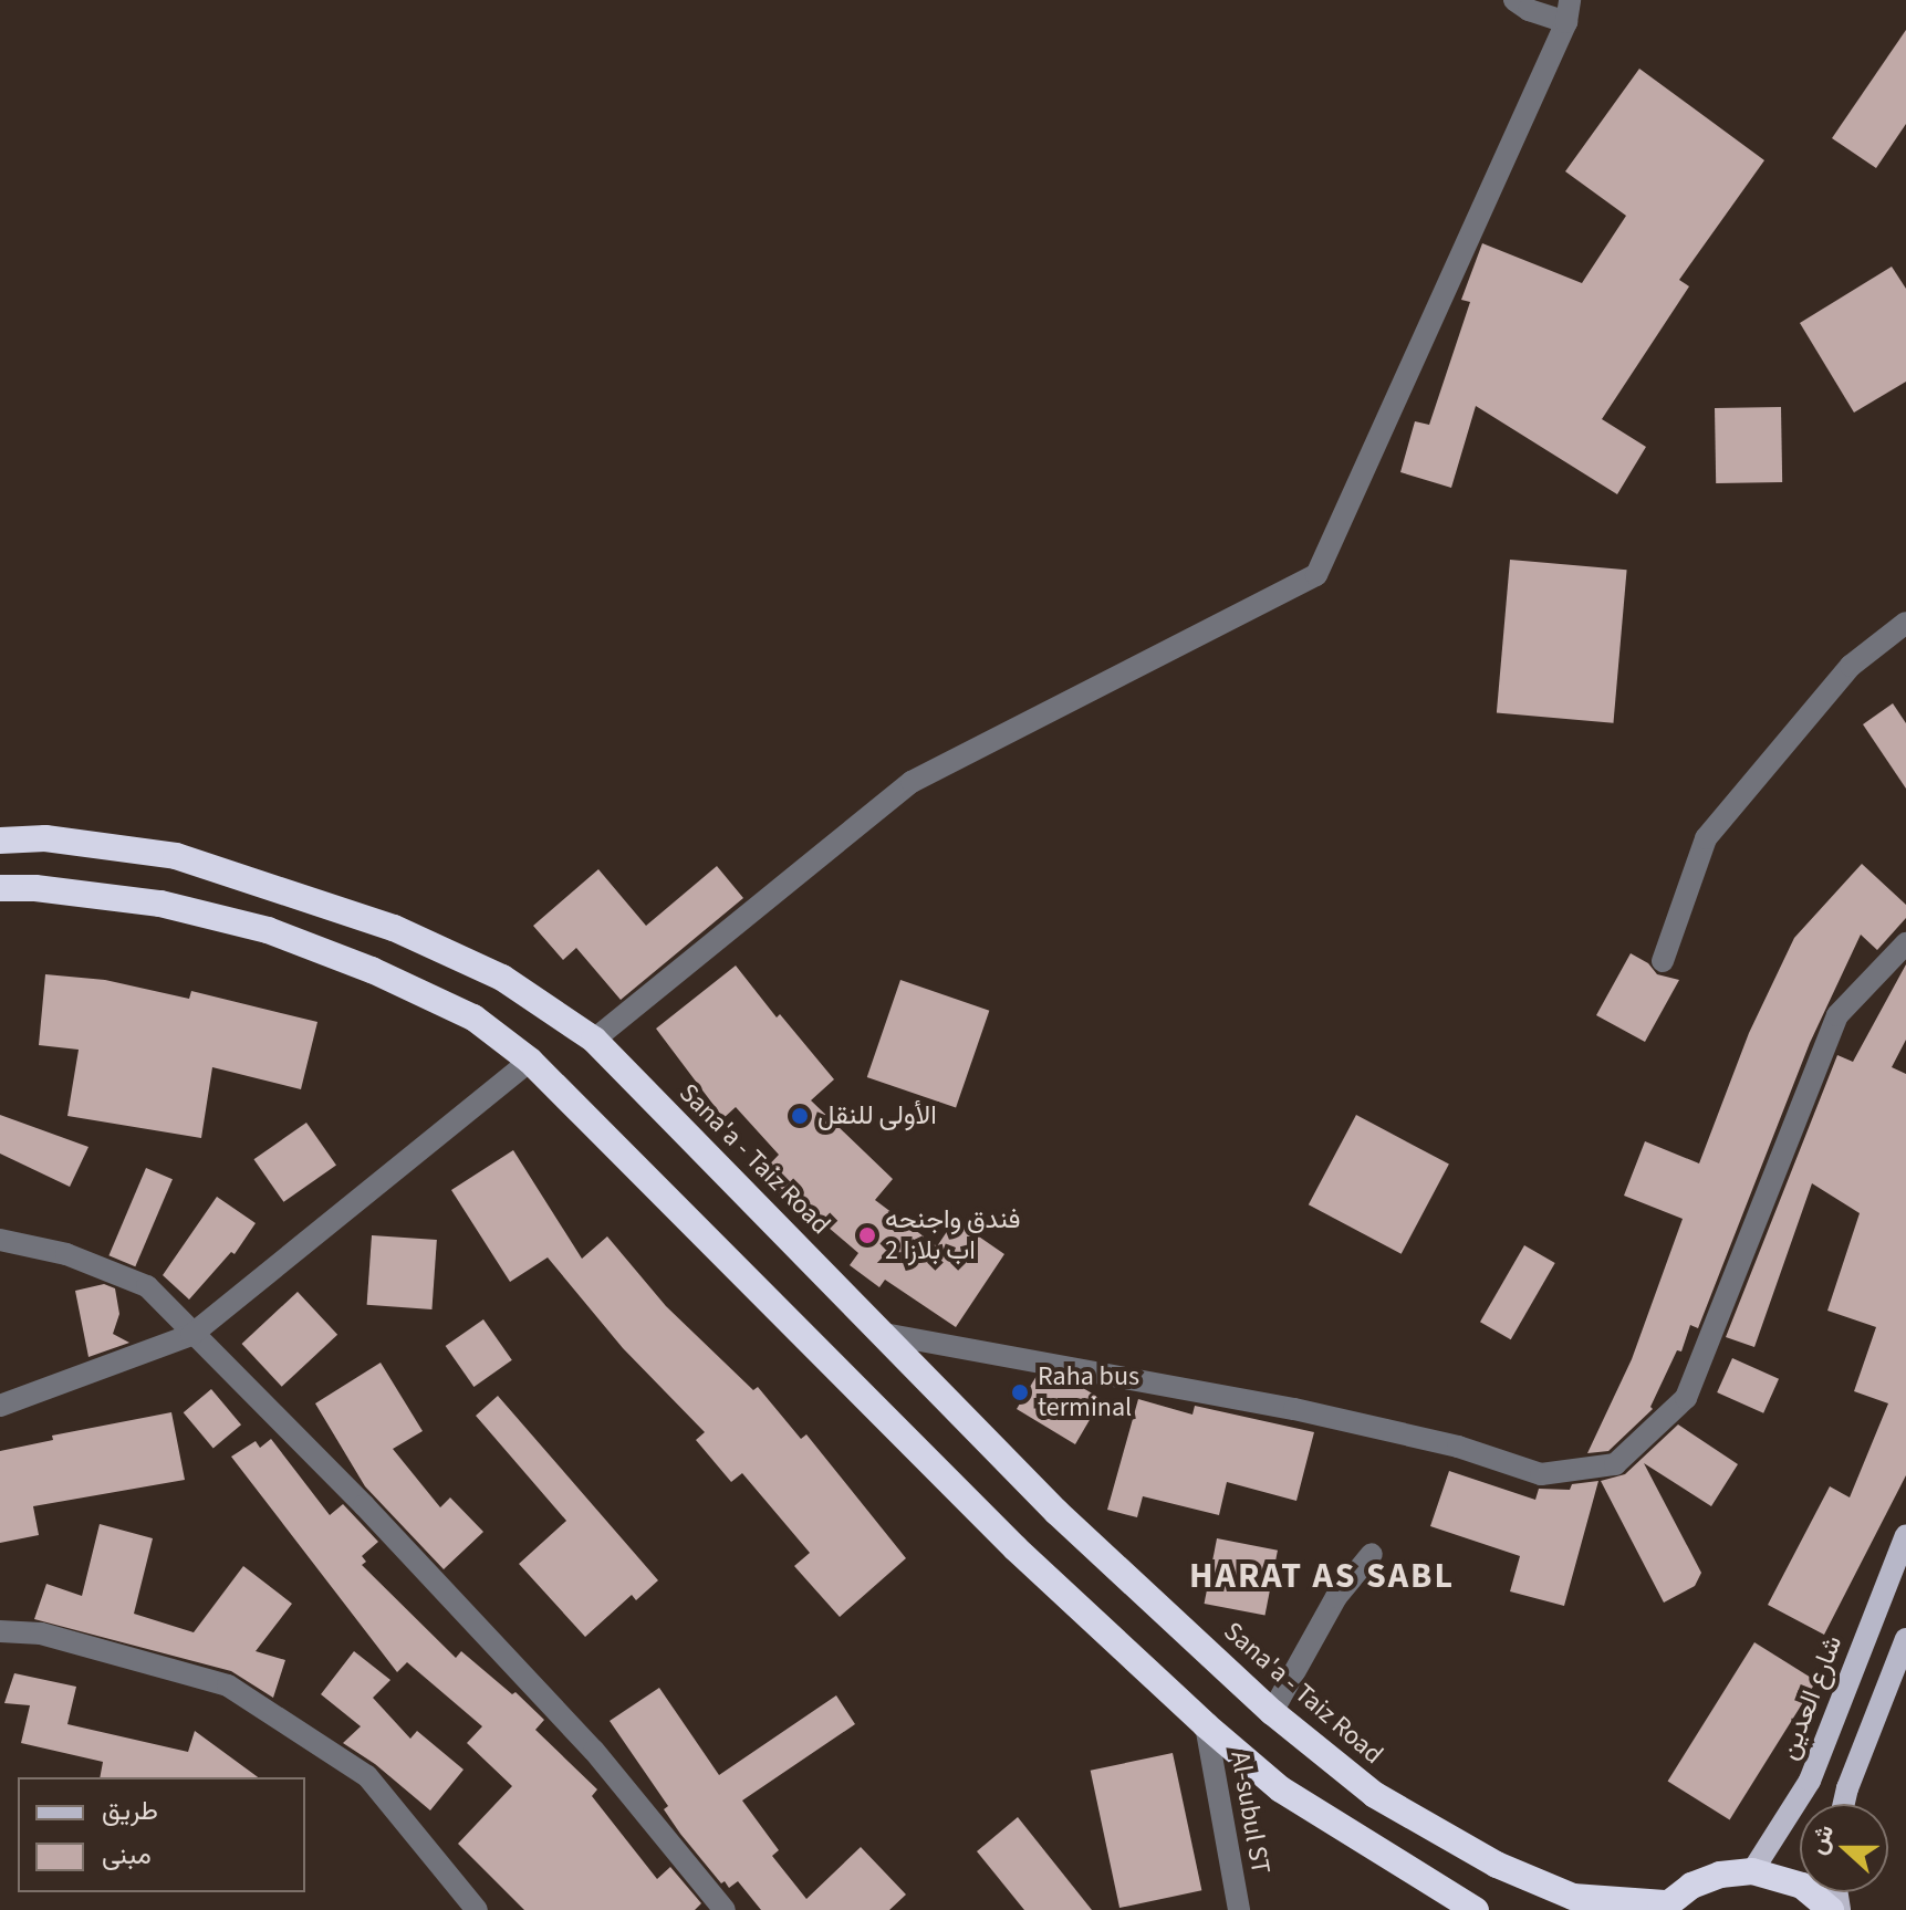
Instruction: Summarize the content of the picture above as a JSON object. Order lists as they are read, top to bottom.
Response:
{
  "streets": {
    "highway": ["Sana'a - Taiz Road"],
    "main road": ["شارع العدين"],
    "street": ["Al-subul ST"]
  },
  "districts": ["HARAT AS SABL"],
  "places": ["الأولى للنقل", "فندق واجنحه اب بلازا 2", "Raha bus terminal"],
  "legend": ["طريق", "مبنى"],
  "north": "left"
}
